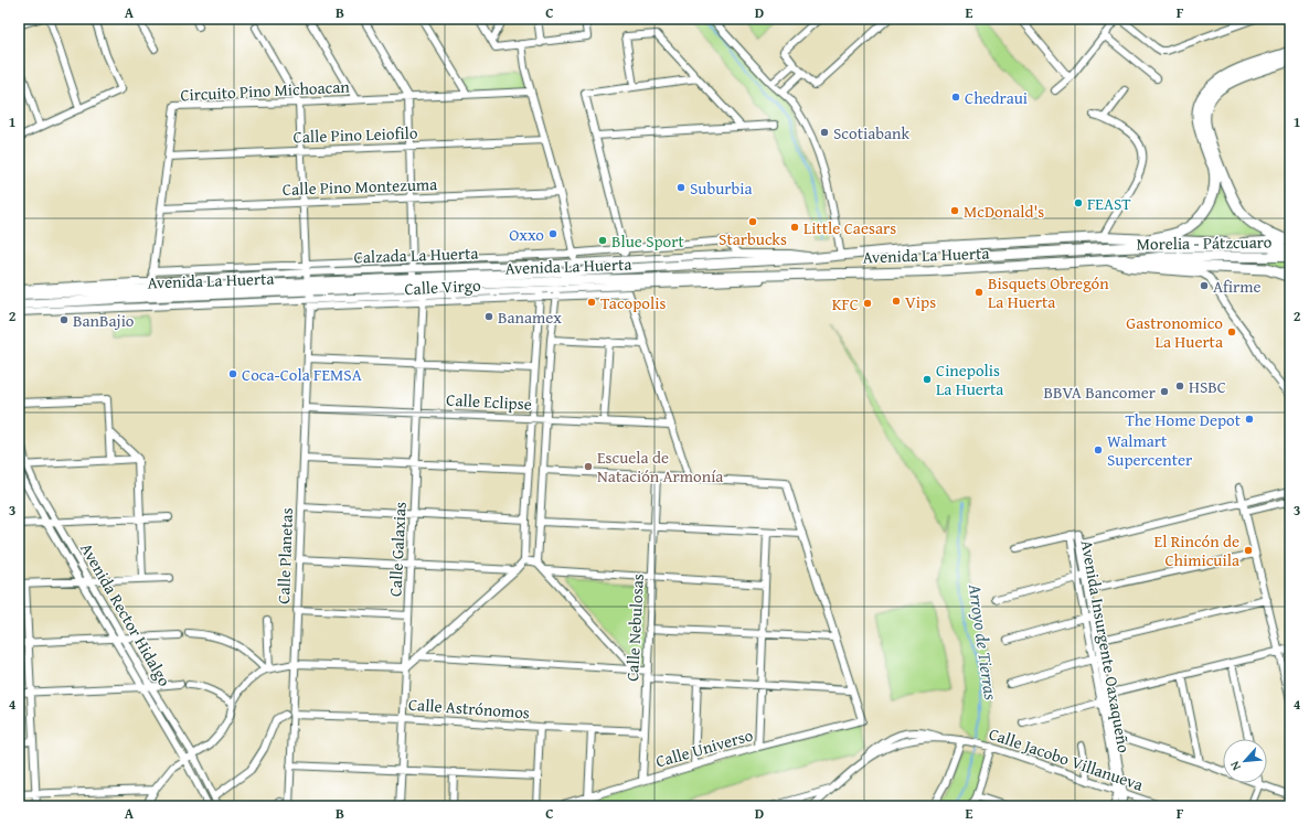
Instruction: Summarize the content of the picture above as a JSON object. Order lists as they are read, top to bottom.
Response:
{
  "streets": {
    "main road": ["Morelia - Pátzcuaro", "Avenida La Huerta"],
    "street": [
      "Circuito Pino Michoacan",
      "Calle Pino Leiofilo",
      "Calle Pino Montezuma",
      "Calzada La Huerta",
      "Calle Virgo",
      "Calle Eclipse",
      "Calle Galaxias",
      "Calle Planetas",
      "Avenida Rector Hidalgo",
      "Calle Nebulosas",
      "Avenida Insurgente Oaxaqueño",
      "Calle Astrónomos",
      "Calle Universo",
      "Calle Jacobo Villanueva"
    ]
  },
  "crossings": [
    ["Circuito Pino Michoacan", "Calle Pino Leiofilo"],
    ["Circuito Pino Michoacan", "Calle Pino Montezuma"],
    ["Circuito Pino Michoacan", "Calzada La Huerta"],
    ["Circuito Pino Michoacan", "Avenida La Huerta"],
    ["Circuito Pino Michoacan", "Calle Planetas"],
    ["Calle Pino Leiofilo", "Calle Planetas"],
    ["Calle Pino Montezuma", "Calle Planetas"],
    ["Morelia - Pátzcuaro", "Avenida La Huerta"],
    ["Calzada La Huerta", "Avenida La Huerta"],
    ["Calzada La Huerta", "Calle Planetas"],
    ["Avenida La Huerta", "Calle Virgo"],
    ["Avenida La Huerta", "Calle Galaxias"],
    ["Avenida La Huerta", "Calle Planetas"],
    ["Calle Virgo", "Calle Galaxias"],
    ["Calle Virgo", "Calle Planetas"],
    ["Calle Eclipse", "Calle Galaxias"],
    ["Calle Eclipse", "Calle Planetas"],
    ["Calle Galaxias", "Calle Astrónomos"],
    ["Calle Planetas", "Calle Astrónomos"],
    ["Calle Nebulosas", "Calle Astrónomos"],
    ["Calle Nebulosas", "Calle Universo"],
    ["Avenida Insurgente Oaxaqueño", "Calle Jacobo Villanueva"]
  ],
  "water": ["Arroyo de Tierras"],
  "places": [
    "Chedraui",
    "Scotiabank",
    "Suburbia",
    "FEAST",
    "McDonald's",
    "Starbucks",
    "Little Caesars",
    "Oxxo",
    "Blue Sport",
    "Afirme",
    "Bisquets Obregón La Huerta",
    "Vips",
    "Tacopolis",
    "KFC",
    "Banamex",
    "BanBajio",
    "Gastronomico La Huerta",
    "Coca-Cola FEMSA",
    "Cinepolis La Huerta",
    "HSBC",
    "BBVA Bancomer",
    "The Home Depot",
    "Walmart Supercenter",
    "Escuela de Natación Armonía",
    "El Rincón de Chimicuila"
  ],
  "north": "bottom left",
  "grid": {
    "columns": [
      "A",
      "B",
      "C",
      "D",
      "E",
      "F"
    ],
    "rows": [
      "1",
      "2",
      "3",
      "4"
    ]
  }
}
